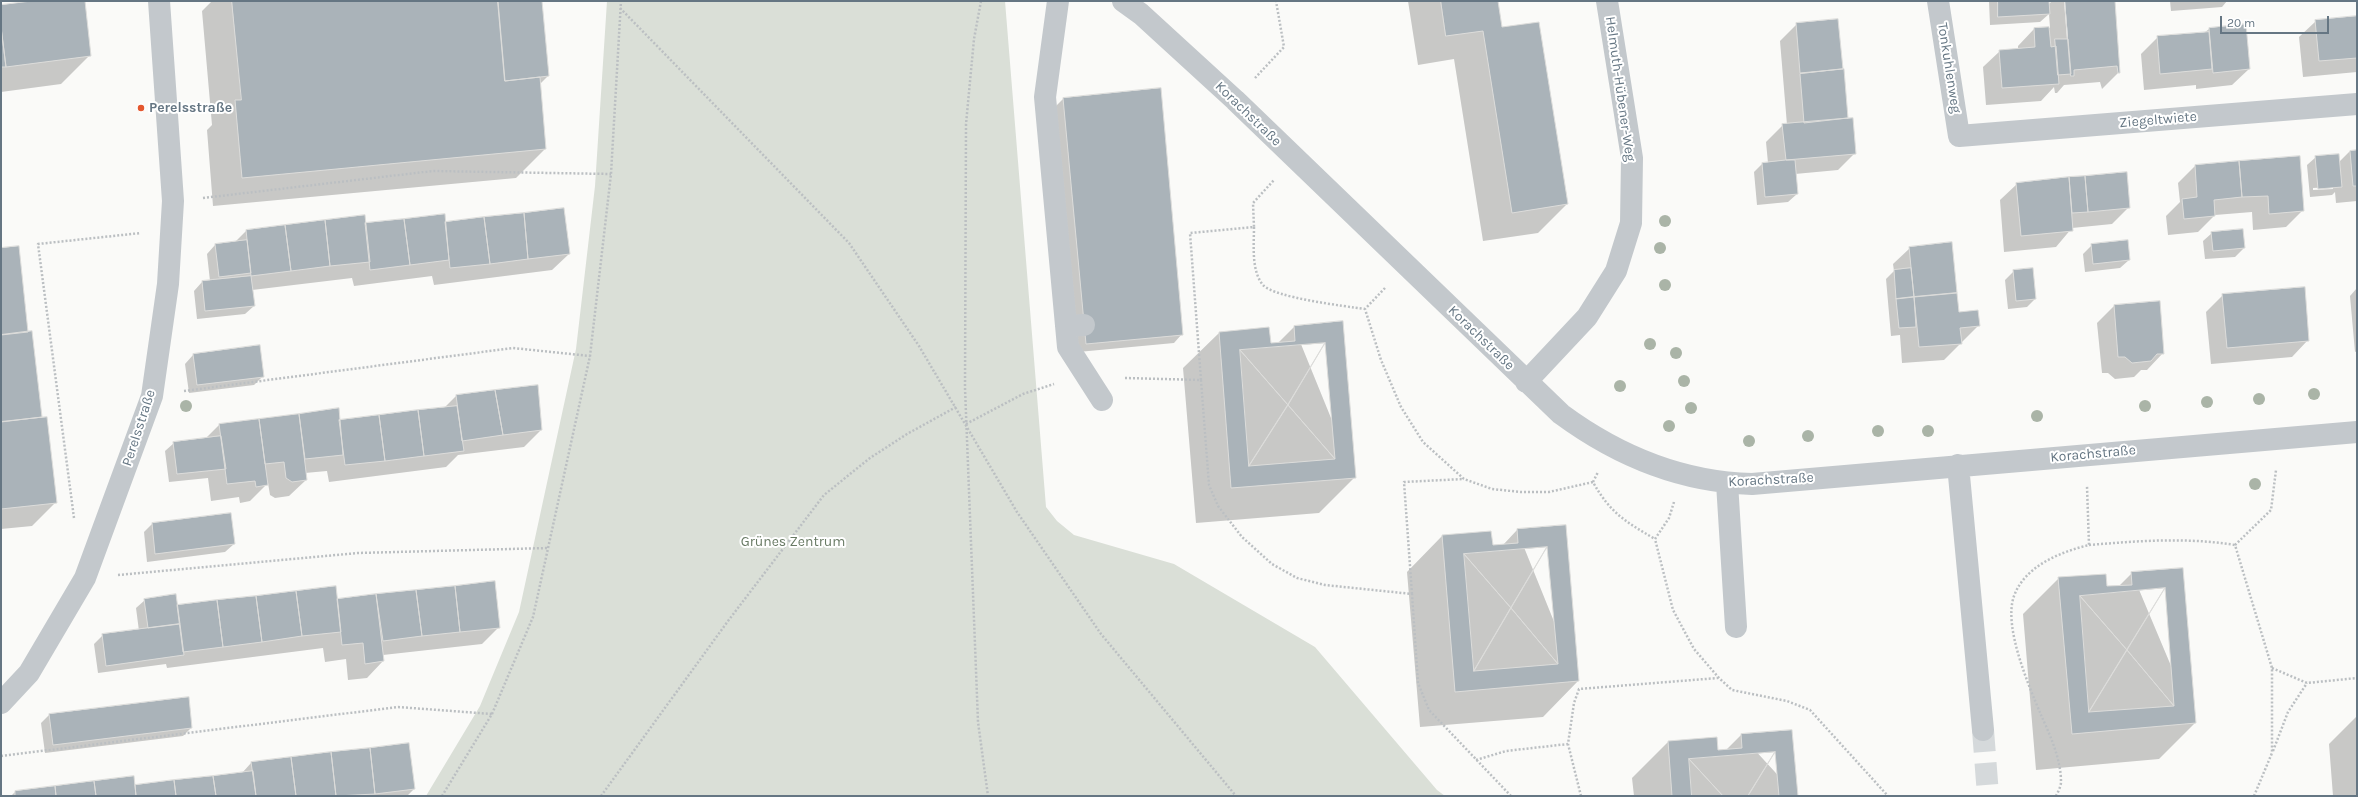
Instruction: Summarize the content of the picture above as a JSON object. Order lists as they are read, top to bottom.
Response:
{
  "streets": {
    "street": [
      "Tonkuhlenweg",
      "Helmuth-Hübener-Weg",
      "Korachstraße",
      "Ziegeltwiete",
      "Perelsstraße"
    ]
  },
  "crossings": [
    ["Tonkuhlenweg", "Ziegeltwiete"],
    ["Helmuth-Hübener-Weg", "Korachstraße"]
  ],
  "parks": ["Grünes Zentrum"],
  "places": ["Perelsstraße"],
  "scale_bar": "20 m"
}
